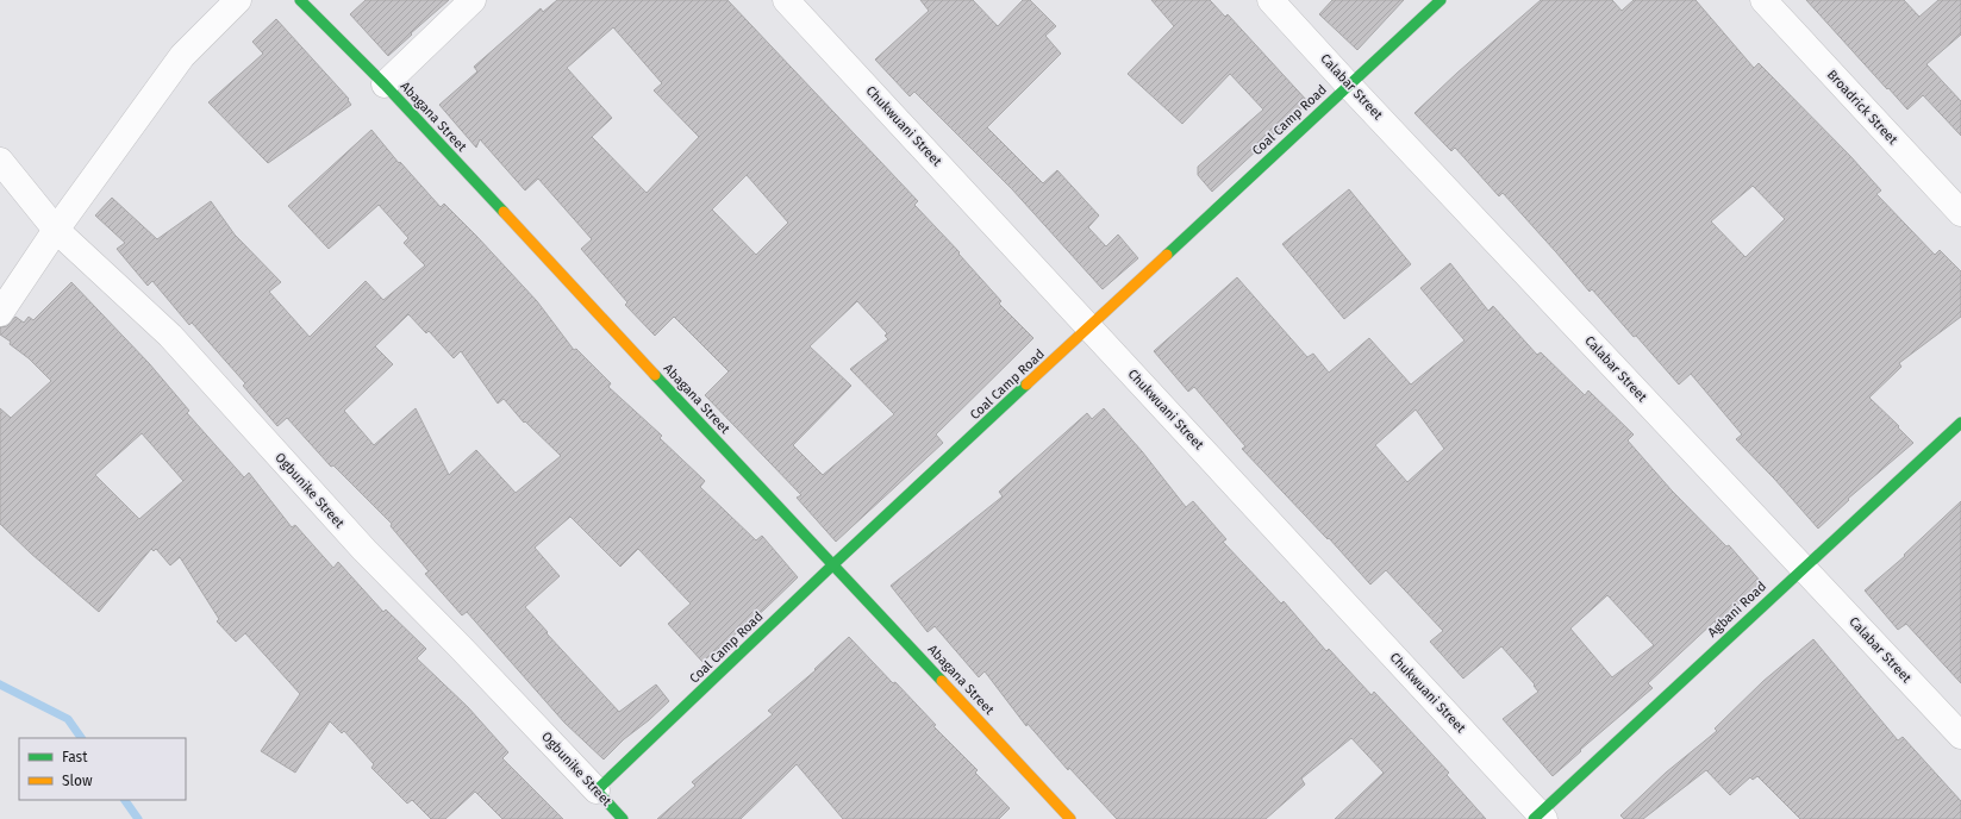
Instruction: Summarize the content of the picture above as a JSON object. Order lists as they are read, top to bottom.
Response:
{
  "streets": {
    "main road": [
      "Abagana Street",
      "Coal Camp Road",
      "Ogbunike Street",
      "Agbani Road"
    ],
    "street": ["Calabar Street", "Broadrick Street", "Chukwuani Street"]
  },
  "crossings": [
    ["Calabar Street", "Coal Camp Road"],
    ["Calabar Street", "Agbani Road"],
    ["Abagana Street", "Coal Camp Road"],
    ["Coal Camp Road", "Chukwuani Street"],
    ["Coal Camp Road", "Ogbunike Street"],
    ["Chukwuani Street", "Agbani Road"]
  ],
  "legend": ["Fast", "Slow"]
}
